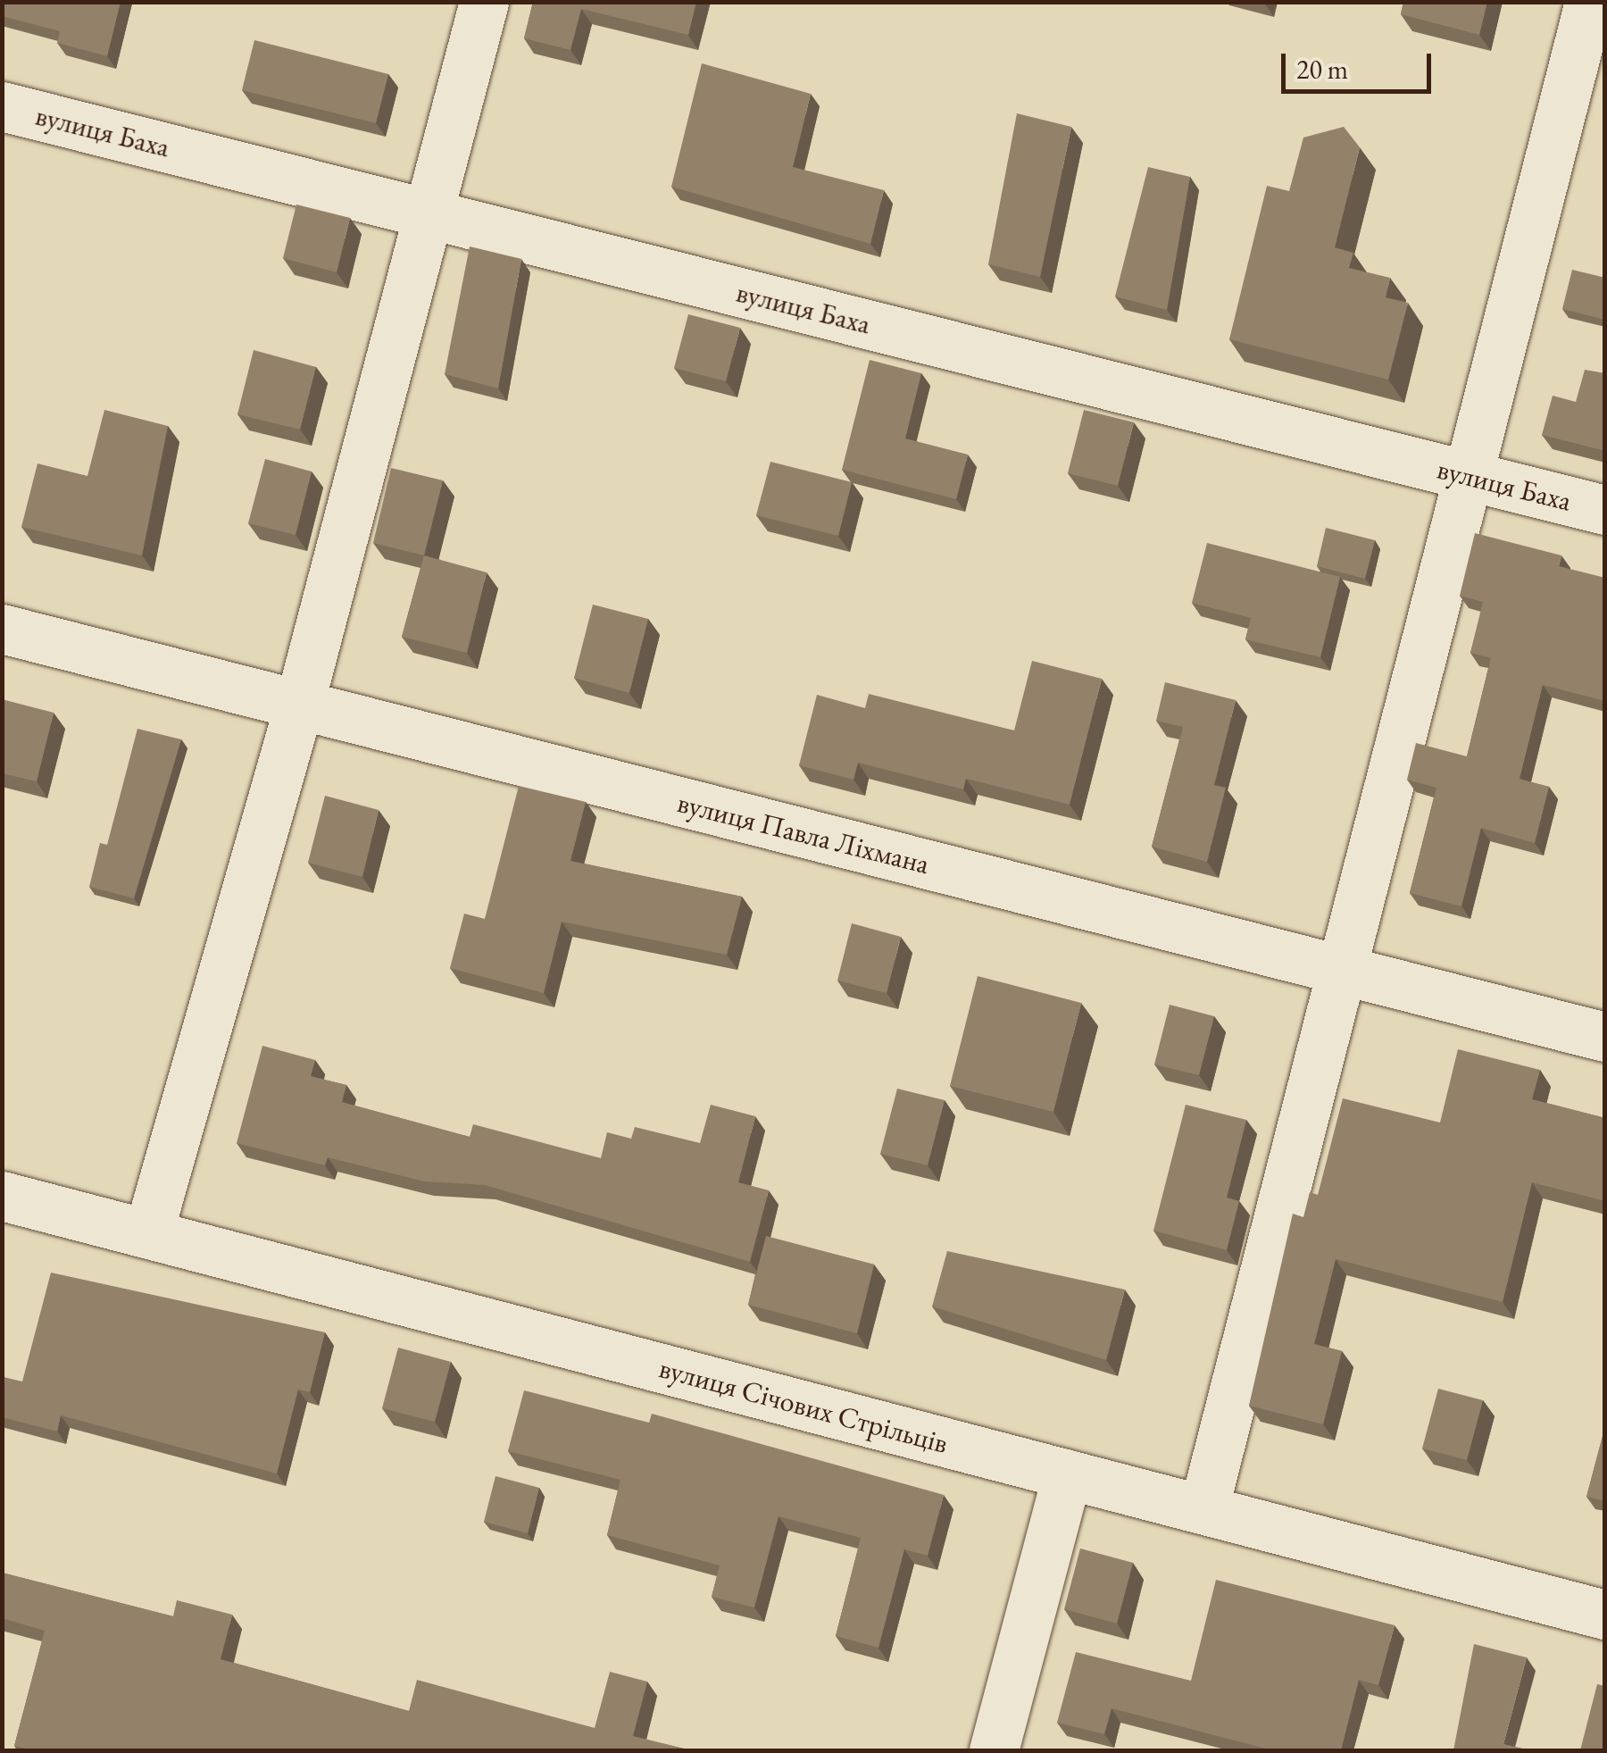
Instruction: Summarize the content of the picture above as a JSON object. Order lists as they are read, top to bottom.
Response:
{
  "streets": {
    "street": ["вулиця Баха", "вулиця Павла Ліхмана", "вулиця Січових Стрільців"]
  },
  "scale_bar": "20 m"
}
